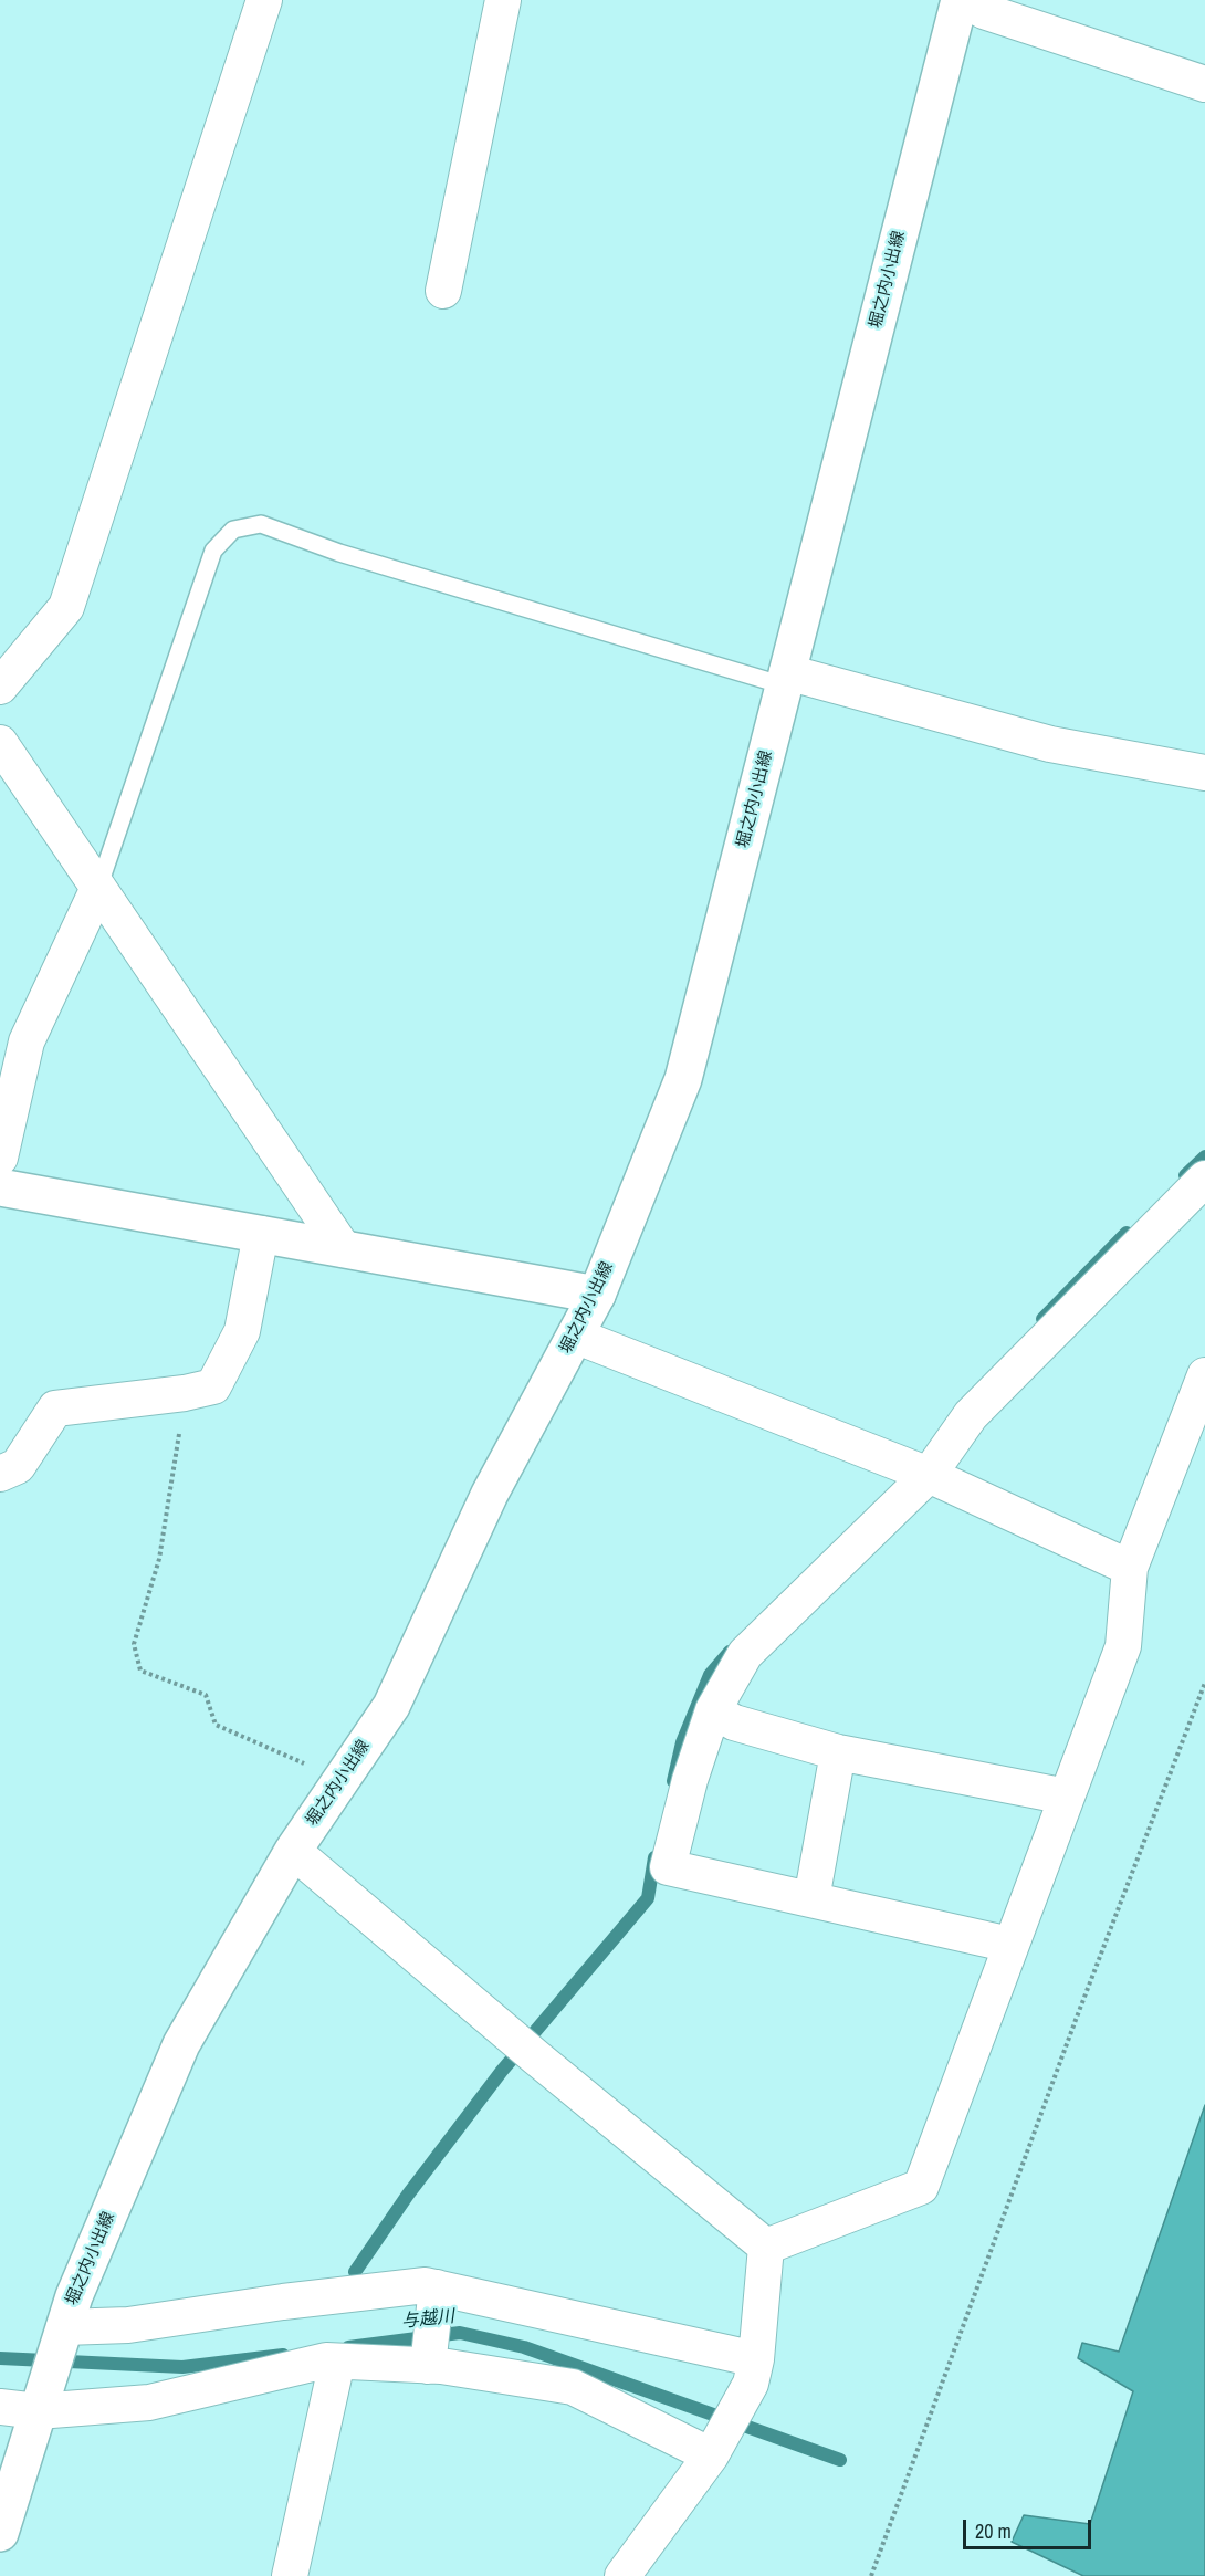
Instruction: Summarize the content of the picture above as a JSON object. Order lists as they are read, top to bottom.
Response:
{
  "streets": {
    "main road": ["堀之内小出線"]
  },
  "water": ["与越川"],
  "scale_bar": "20 m"
}
